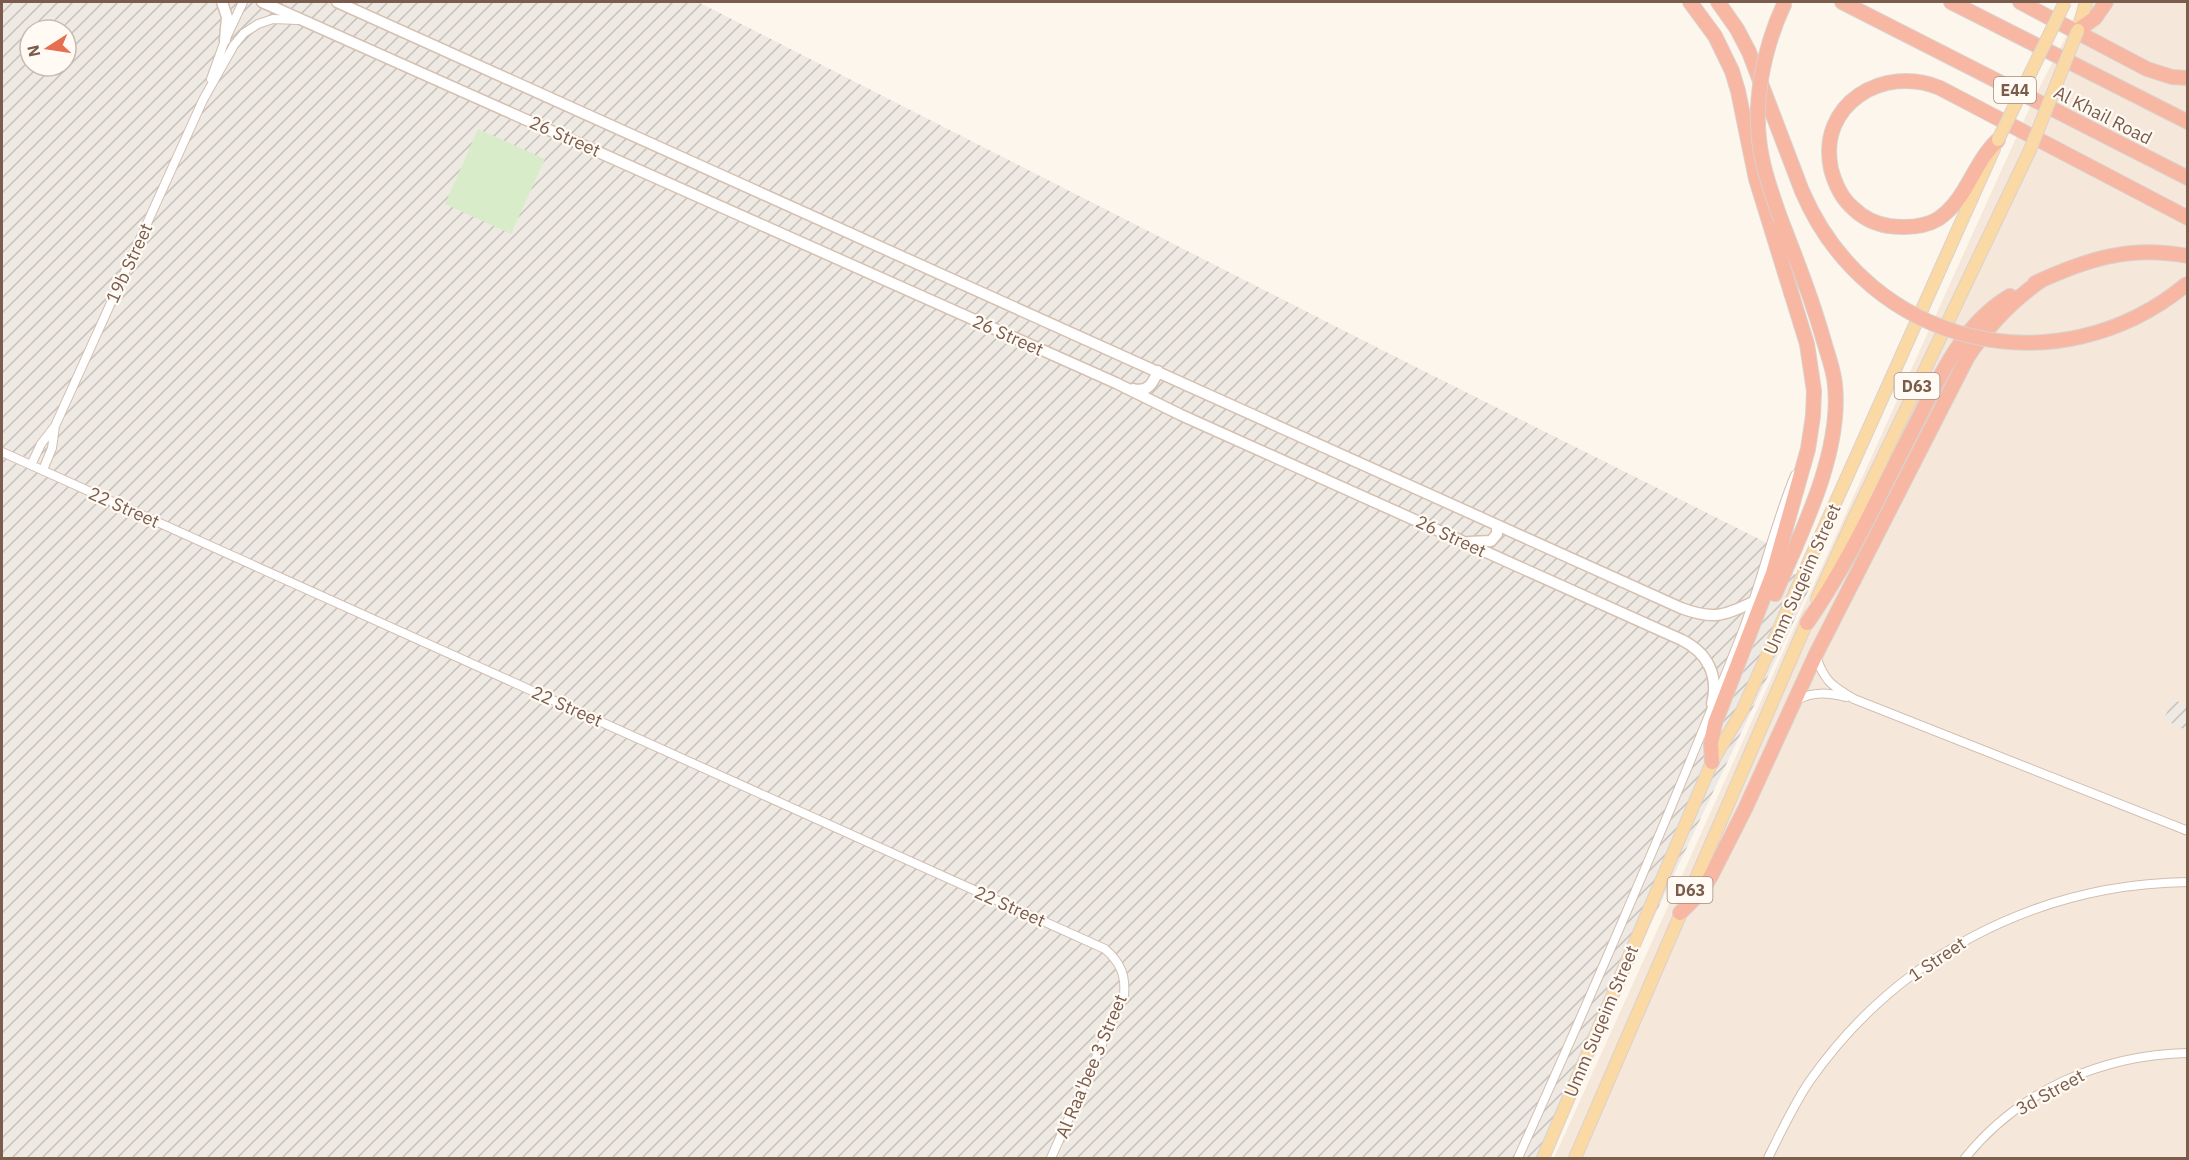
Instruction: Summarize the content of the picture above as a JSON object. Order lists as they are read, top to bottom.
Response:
{
  "streets": {
    "highway": ["E44", "Al Khail Road"],
    "main road": ["26 Street", "D63", "Umm Suqeim Street"],
    "street": [
      "19b Street",
      "22 Street",
      "1 Street",
      "Al Raa'bee 3 Street",
      "3d Street"
    ]
  },
  "crossings": [
    ["26 Street", "19b Street"],
    ["19b Street", "22 Street"],
    ["22 Street", "Al Raa'bee 3 Street"]
  ],
  "north": "left"
}
